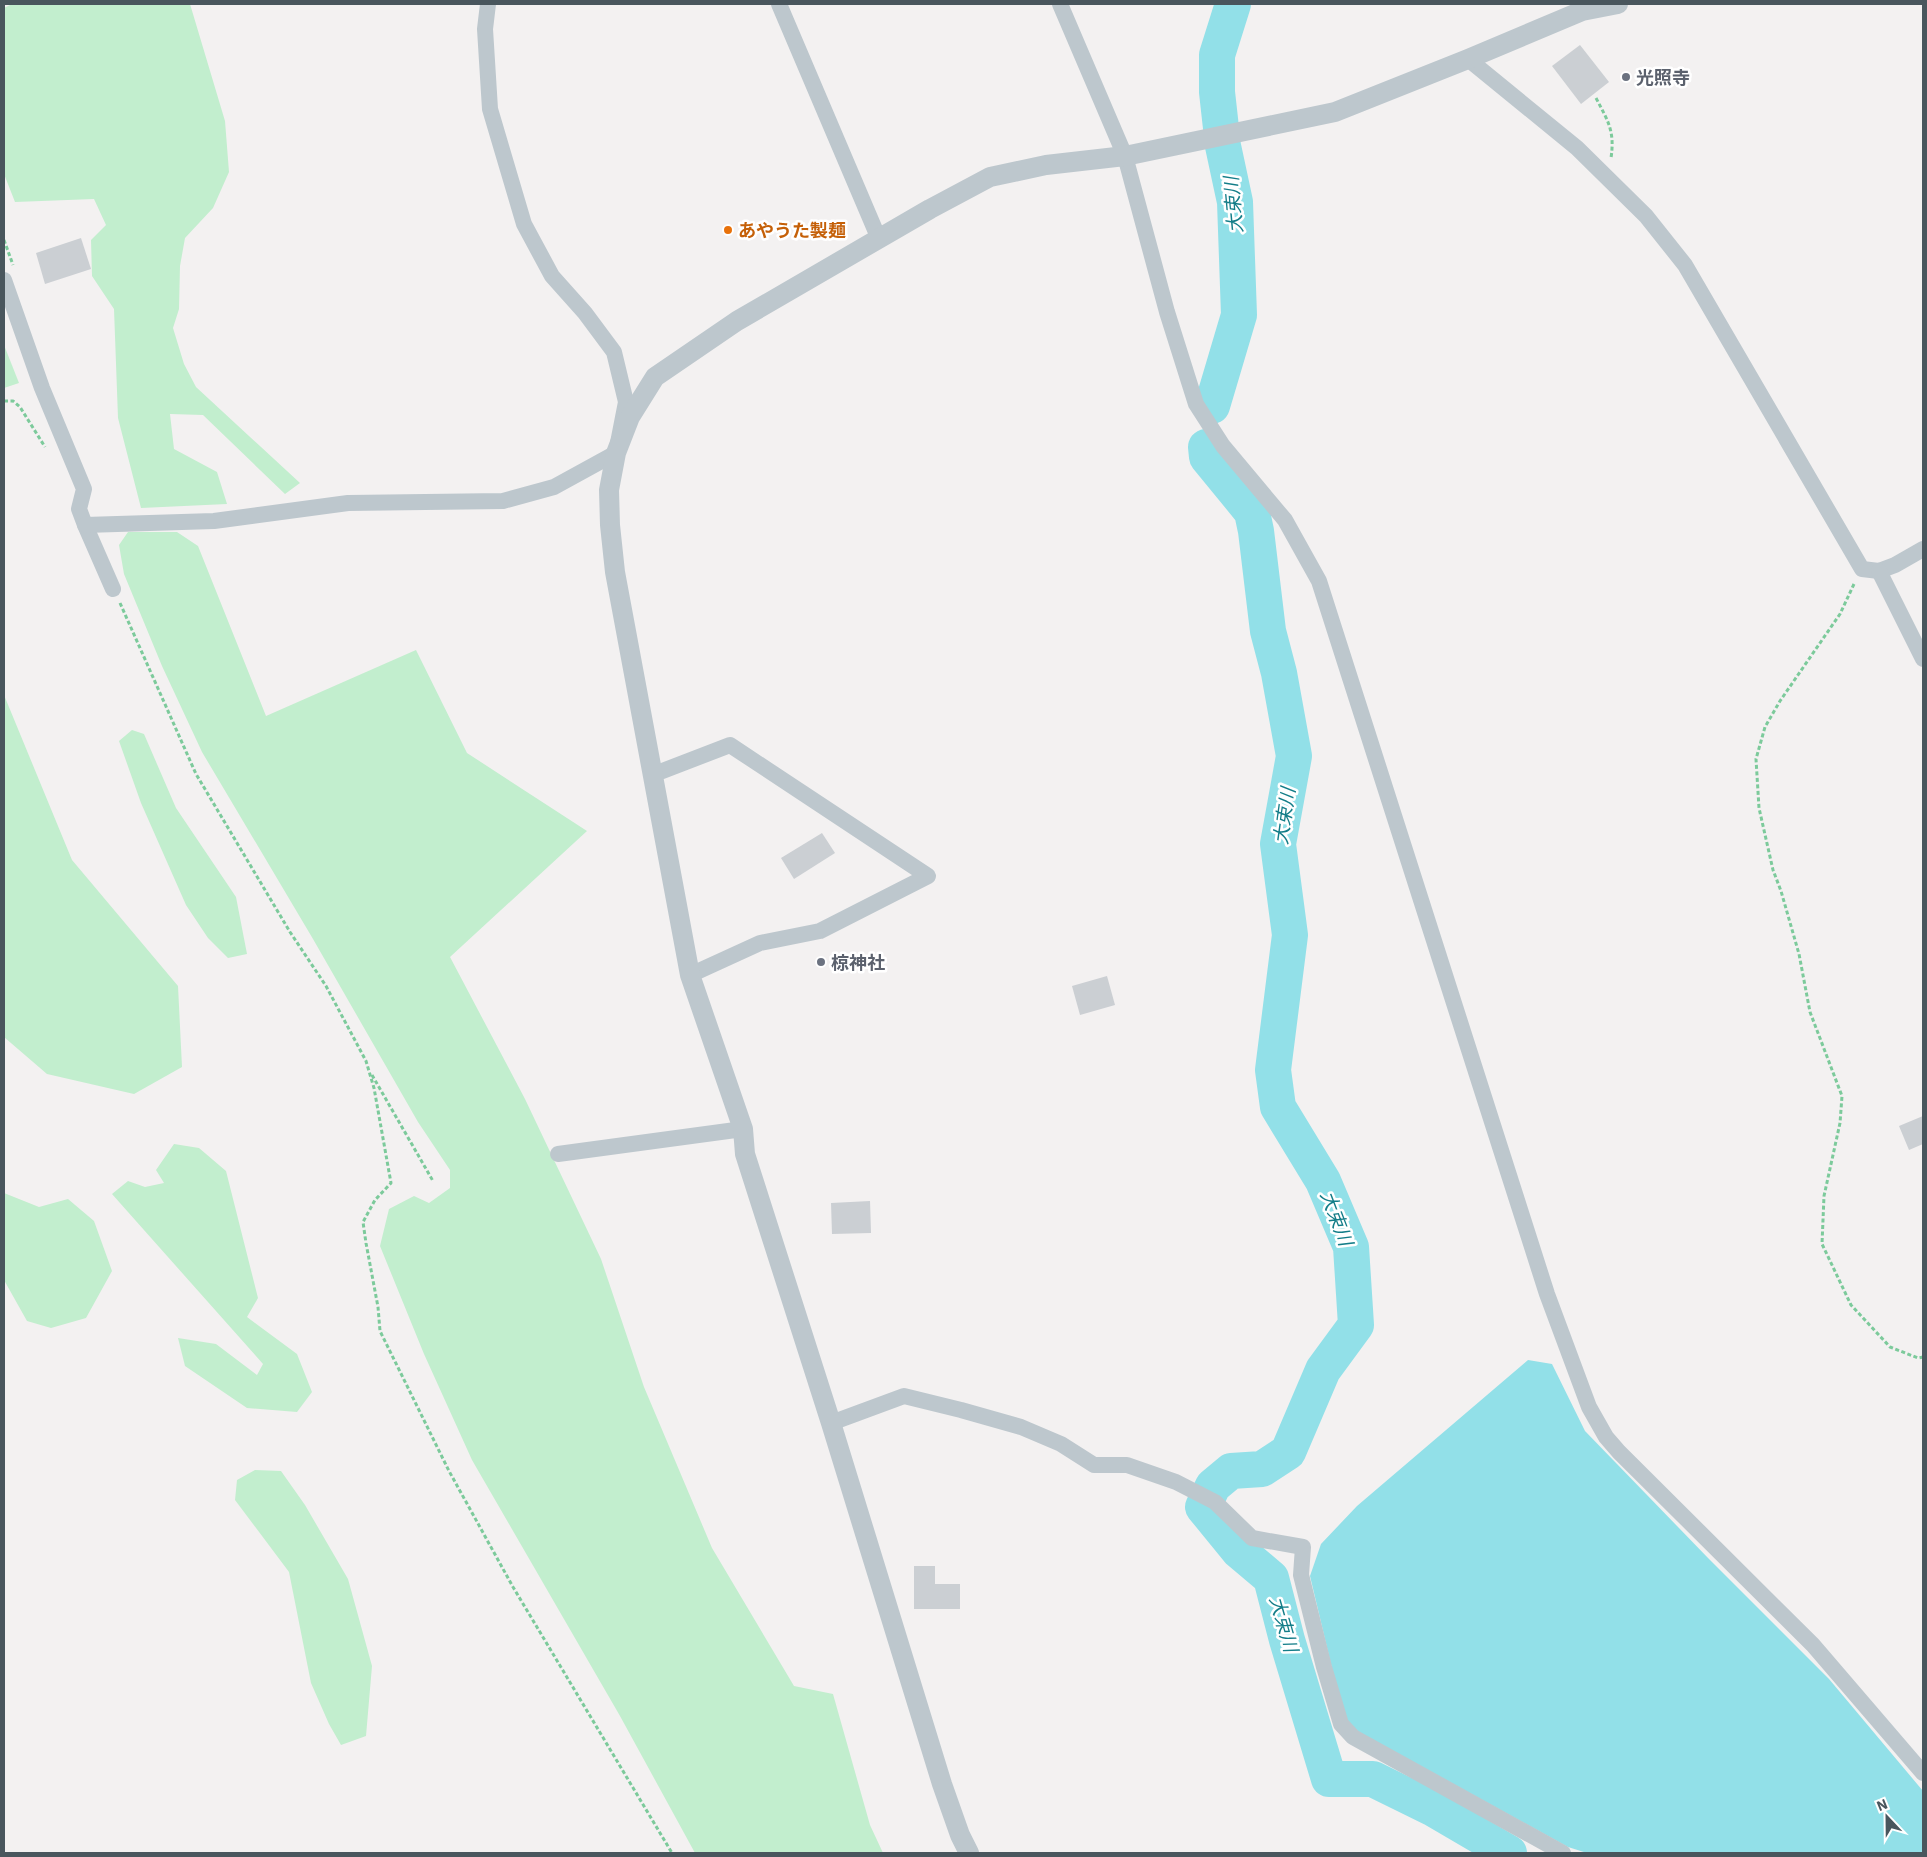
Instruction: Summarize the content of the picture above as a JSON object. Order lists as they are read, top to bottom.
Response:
{
  "water": ["大束川"],
  "places": ["光照寺", "あやうた製麺", "椋神社"],
  "north": "top"
}
